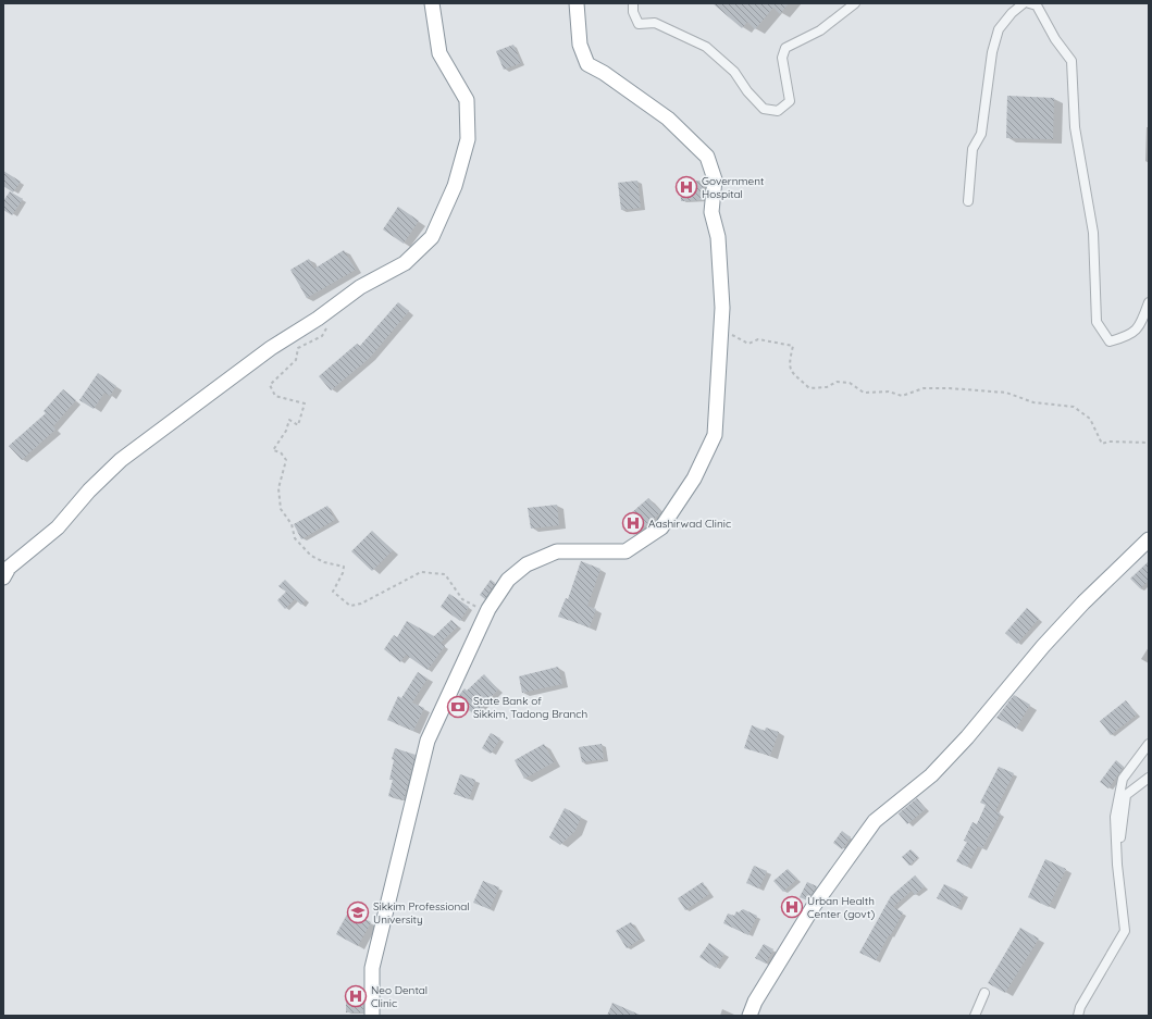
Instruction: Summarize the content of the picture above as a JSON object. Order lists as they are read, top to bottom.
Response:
{
  "places": {
    "hospital": [
      "Government Hospital",
      "Aashirwad Clinic",
      "Urban Health Center (govt)",
      "Neo Dental Clinic"
    ],
    "bank": ["State Bank of Sikkim, Tadong Branch"],
    "school or university": ["Sikkim Professional University"]
  }
}
